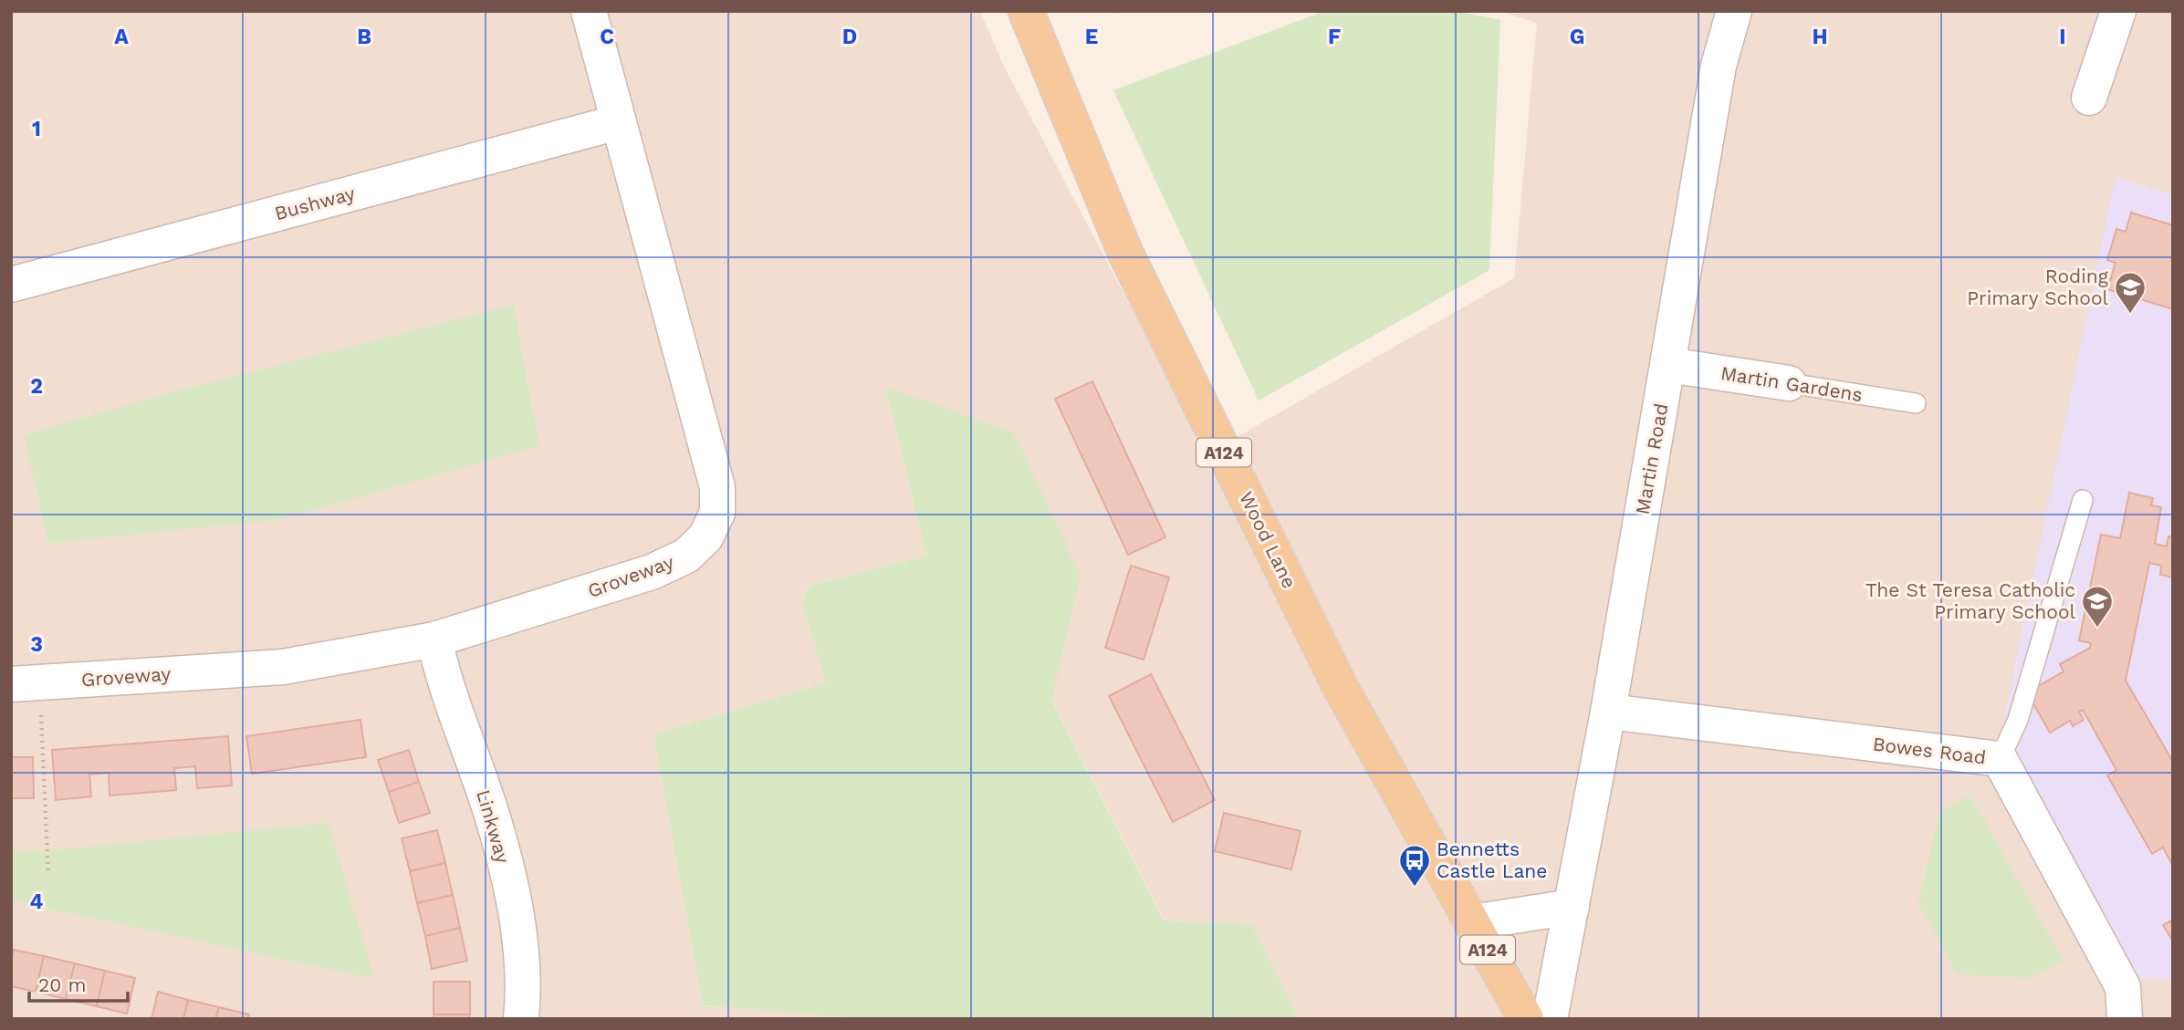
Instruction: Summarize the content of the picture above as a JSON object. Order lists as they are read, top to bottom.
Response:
{
  "streets": {
    "main road": ["A124", "Wood Lane"],
    "street": [
      "Bushway",
      "Martin Gardens",
      "Martin Road",
      "Groveway",
      "Bowes Road",
      "Linkway"
    ]
  },
  "crossings": [
    ["Bushway", "Groveway"],
    ["Martin Gardens", "Martin Road"],
    ["Martin Road", "Bowes Road"],
    ["Groveway", "Linkway"]
  ],
  "places": {
    "school or university": ["Roding Primary School", "The St Teresa Catholic Primary School"],
    "bus stop": ["Bennetts Castle Lane"]
  },
  "scale_bar": "20 m",
  "grid": {
    "columns": [
      "A",
      "B",
      "C",
      "D",
      "E",
      "F",
      "G",
      "H",
      "I"
    ],
    "rows": [
      "1",
      "2",
      "3",
      "4"
    ]
  }
}
